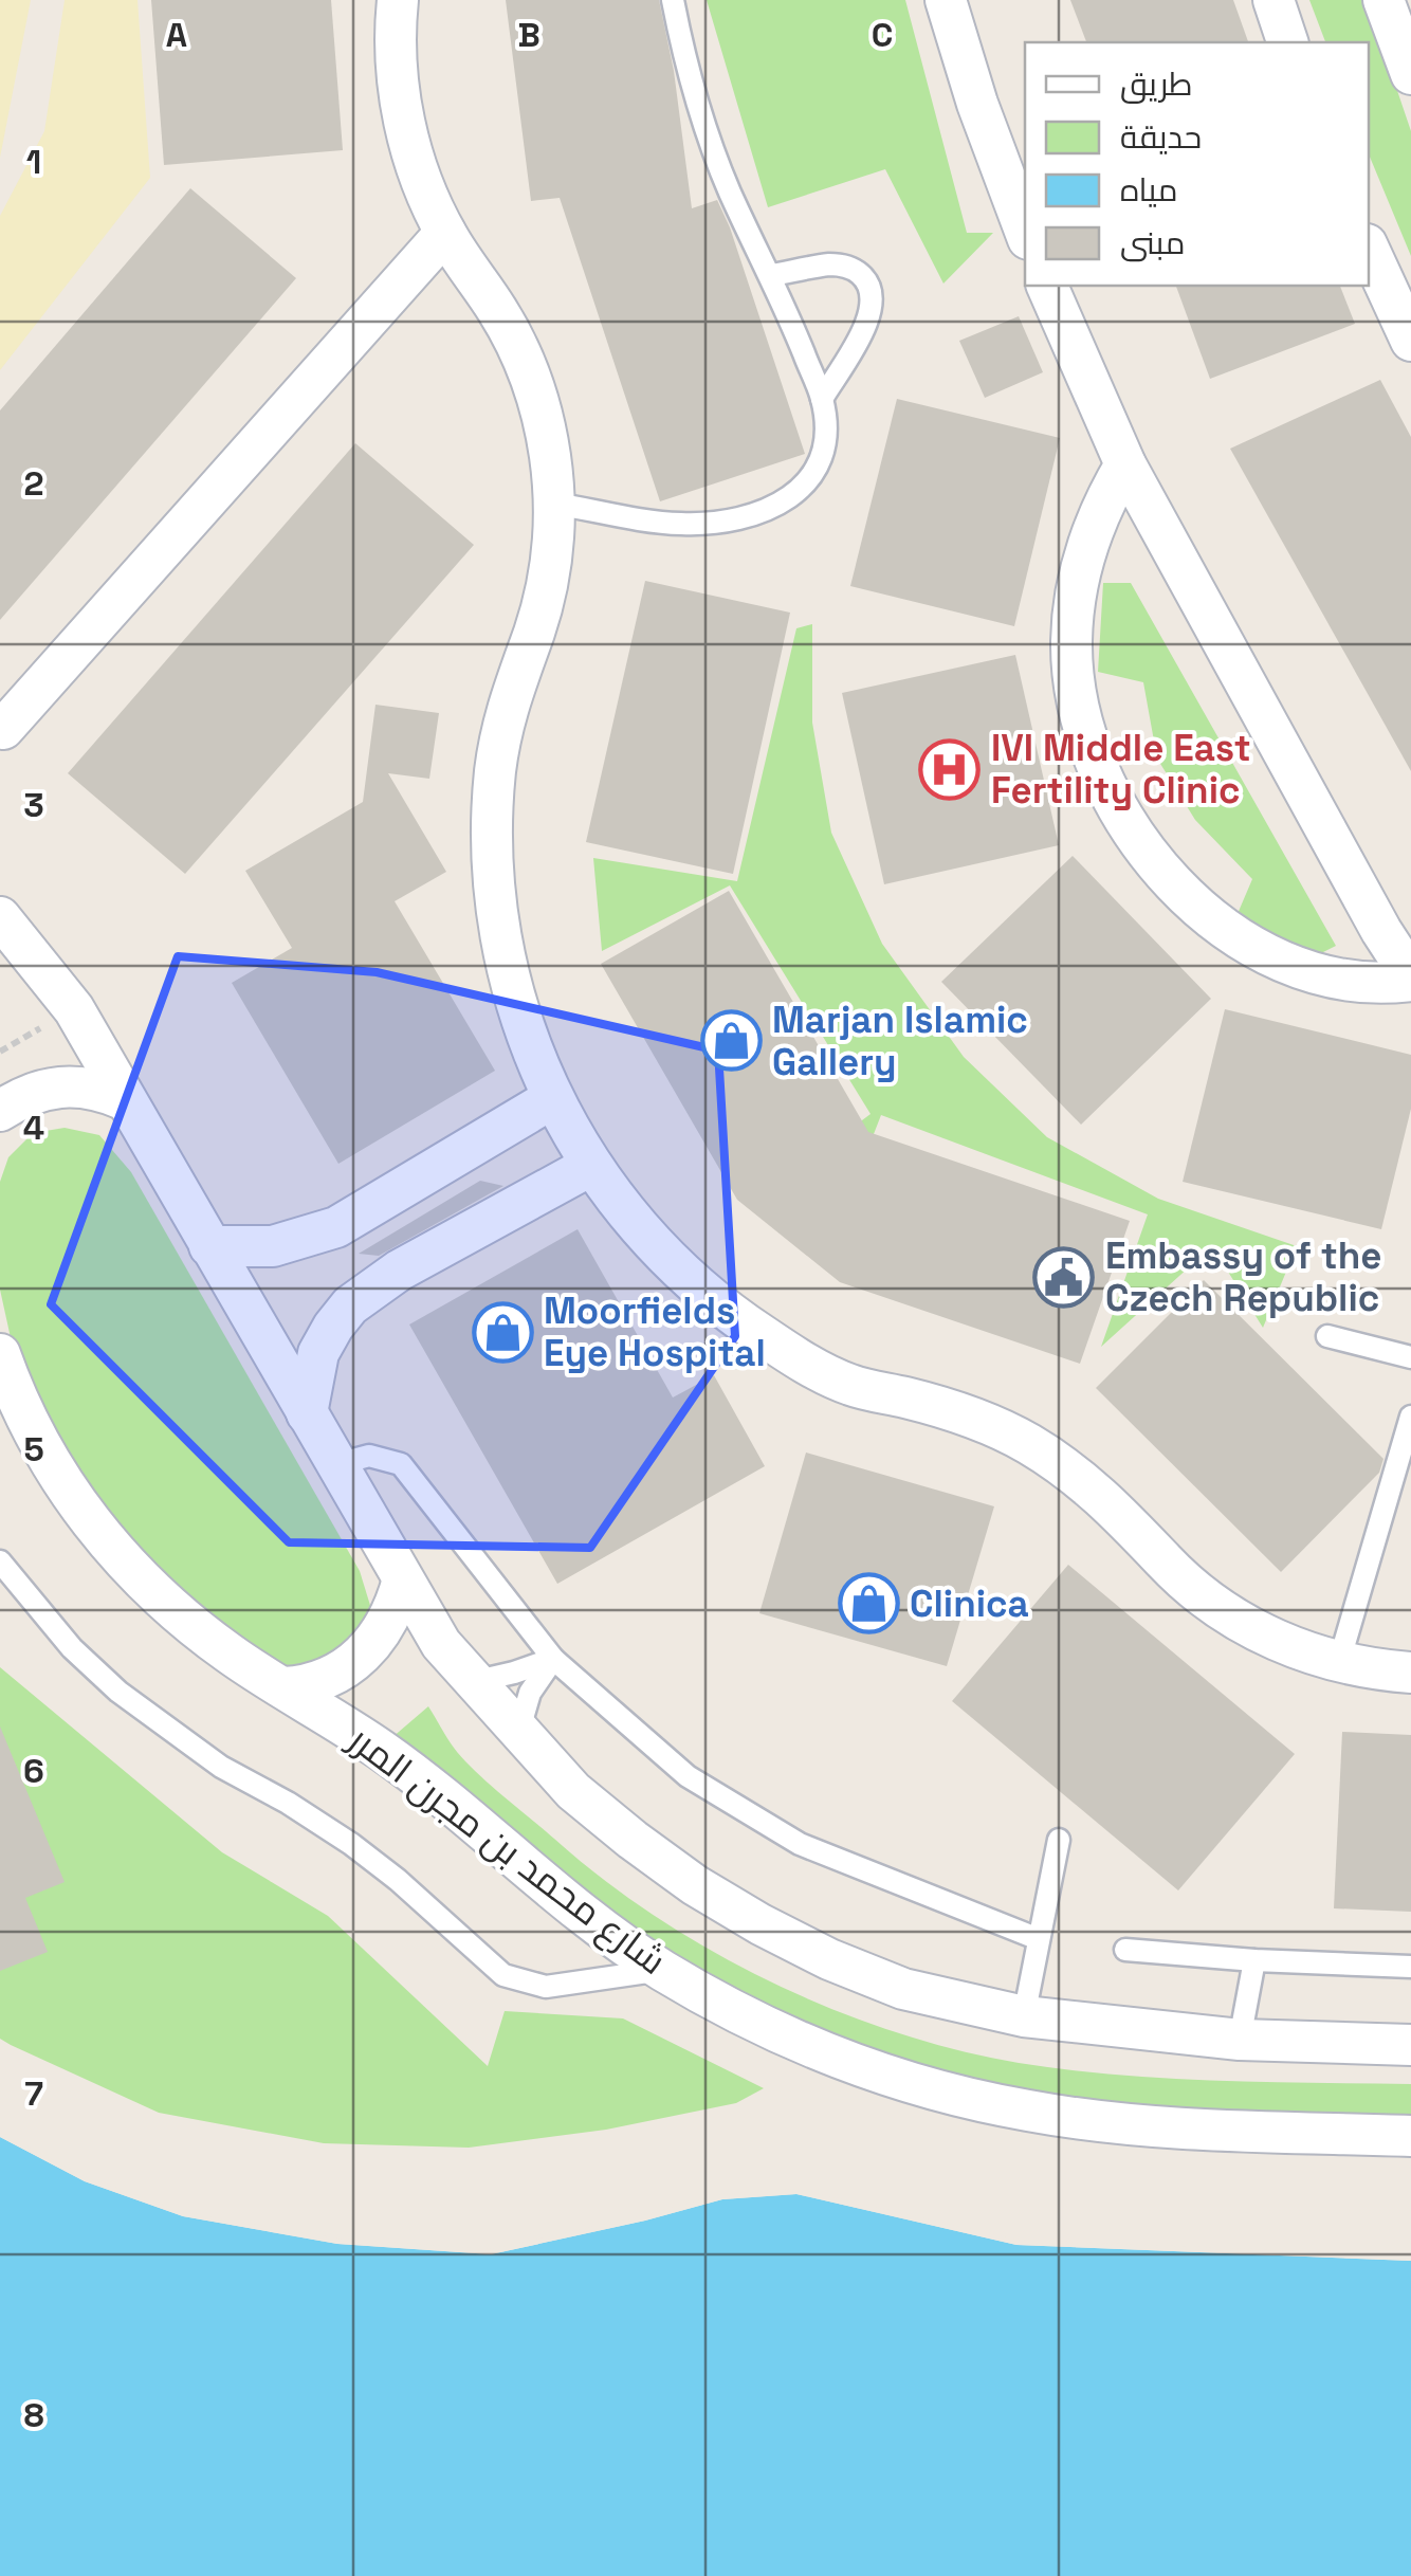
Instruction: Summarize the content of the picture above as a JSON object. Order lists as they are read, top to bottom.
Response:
{
  "streets": {
    "street": ["شارع محمد بن مجرن المرر"]
  },
  "places": {
    "hospital": ["IVI Middle East Fertility Clinic"],
    "shop": ["Marjan Islamic Gallery", "Moorfields Eye Hospital", "Clinica"],
    "public building": ["Embassy of the Czech Republic"]
  },
  "legend": [
    "طريق",
    "حديقة",
    "مياه",
    "مبنى"
  ],
  "grid": {
    "columns": ["A", "B", "C"],
    "rows": [
      "1",
      "2",
      "3",
      "4",
      "5",
      "6",
      "7",
      "8"
    ]
  }
}
